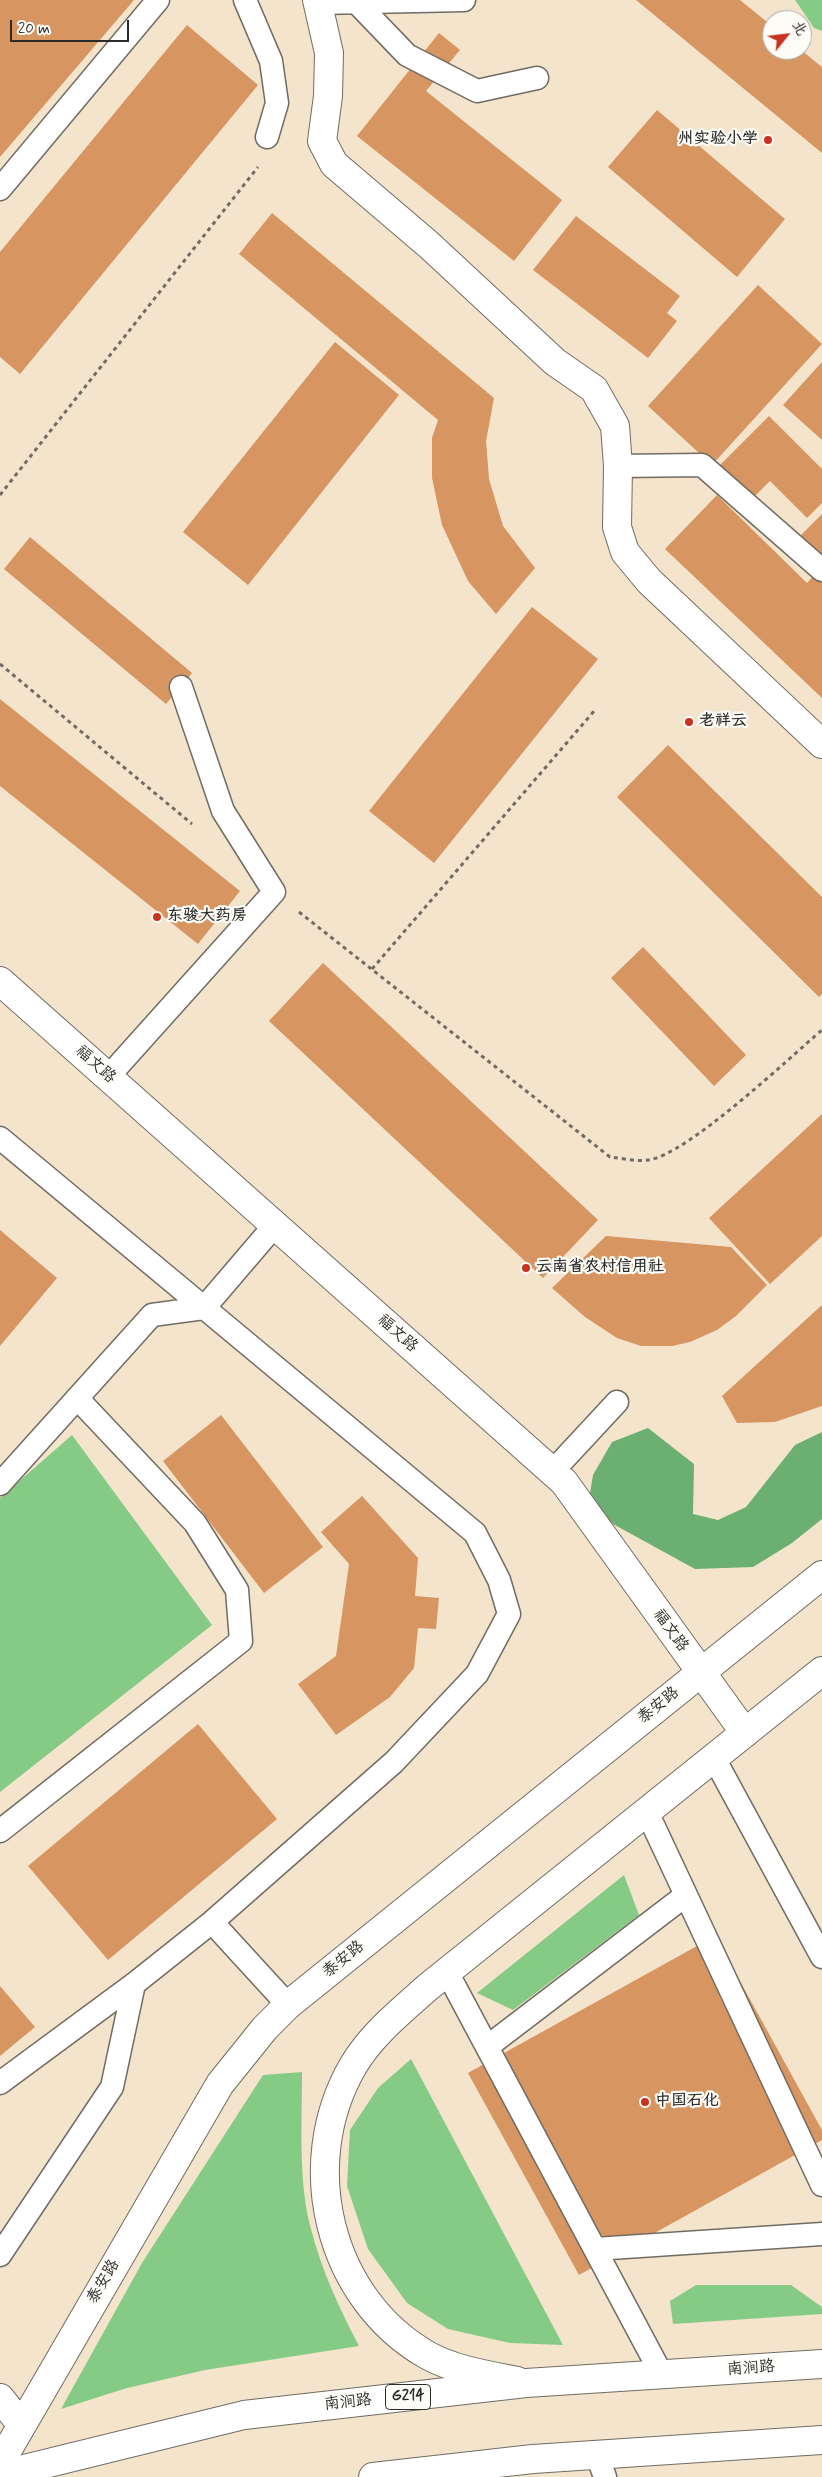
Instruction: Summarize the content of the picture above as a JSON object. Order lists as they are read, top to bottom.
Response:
{
  "streets": {
    "main road": [
      "福文路",
      "泰安路",
      "南涧路",
      "G214"
    ]
  },
  "crossings": [
    ["福文路", "泰安路"]
  ],
  "places": [
    "州实验小学",
    "老祥云",
    "东骏大药房",
    "云南省农村信用社",
    "中国石化"
  ],
  "scale_bar": "20 m",
  "north": "top right"
}
